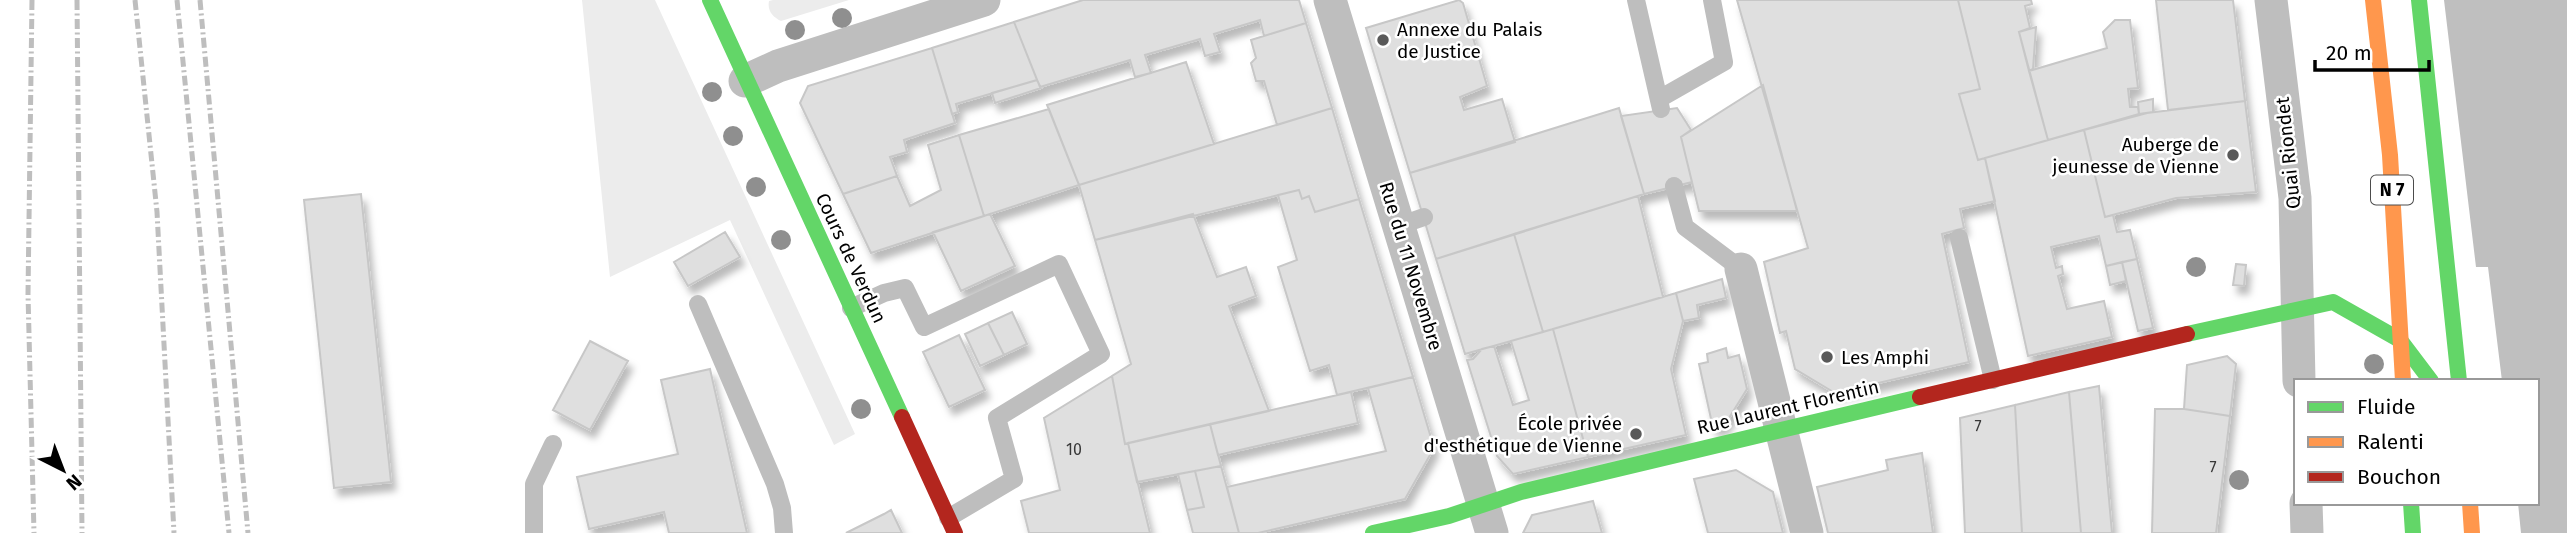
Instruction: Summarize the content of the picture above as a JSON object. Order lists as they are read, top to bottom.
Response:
{
  "streets": {
    "main road": ["N 7", "Cours de Verdun", "Rue Laurent Florentin"],
    "street": ["Quai Riondet", "Rue du 11 Novembre"]
  },
  "crossings": [
    ["Quai Riondet", "Rue Laurent Florentin"],
    ["Rue du 11 Novembre", "Rue Laurent Florentin"]
  ],
  "places": [
    "Annexe du Palais de Justice",
    "Auberge de jeunesse de Vienne",
    "Les Amphi",
    "École privée d'esthétique de Vienne"
  ],
  "house_numbers": ["7", "10", "7"],
  "legend": ["Fluide", "Ralenti", "Bouchon"],
  "scale_bar": "20 m",
  "north": "bottom right"
}
